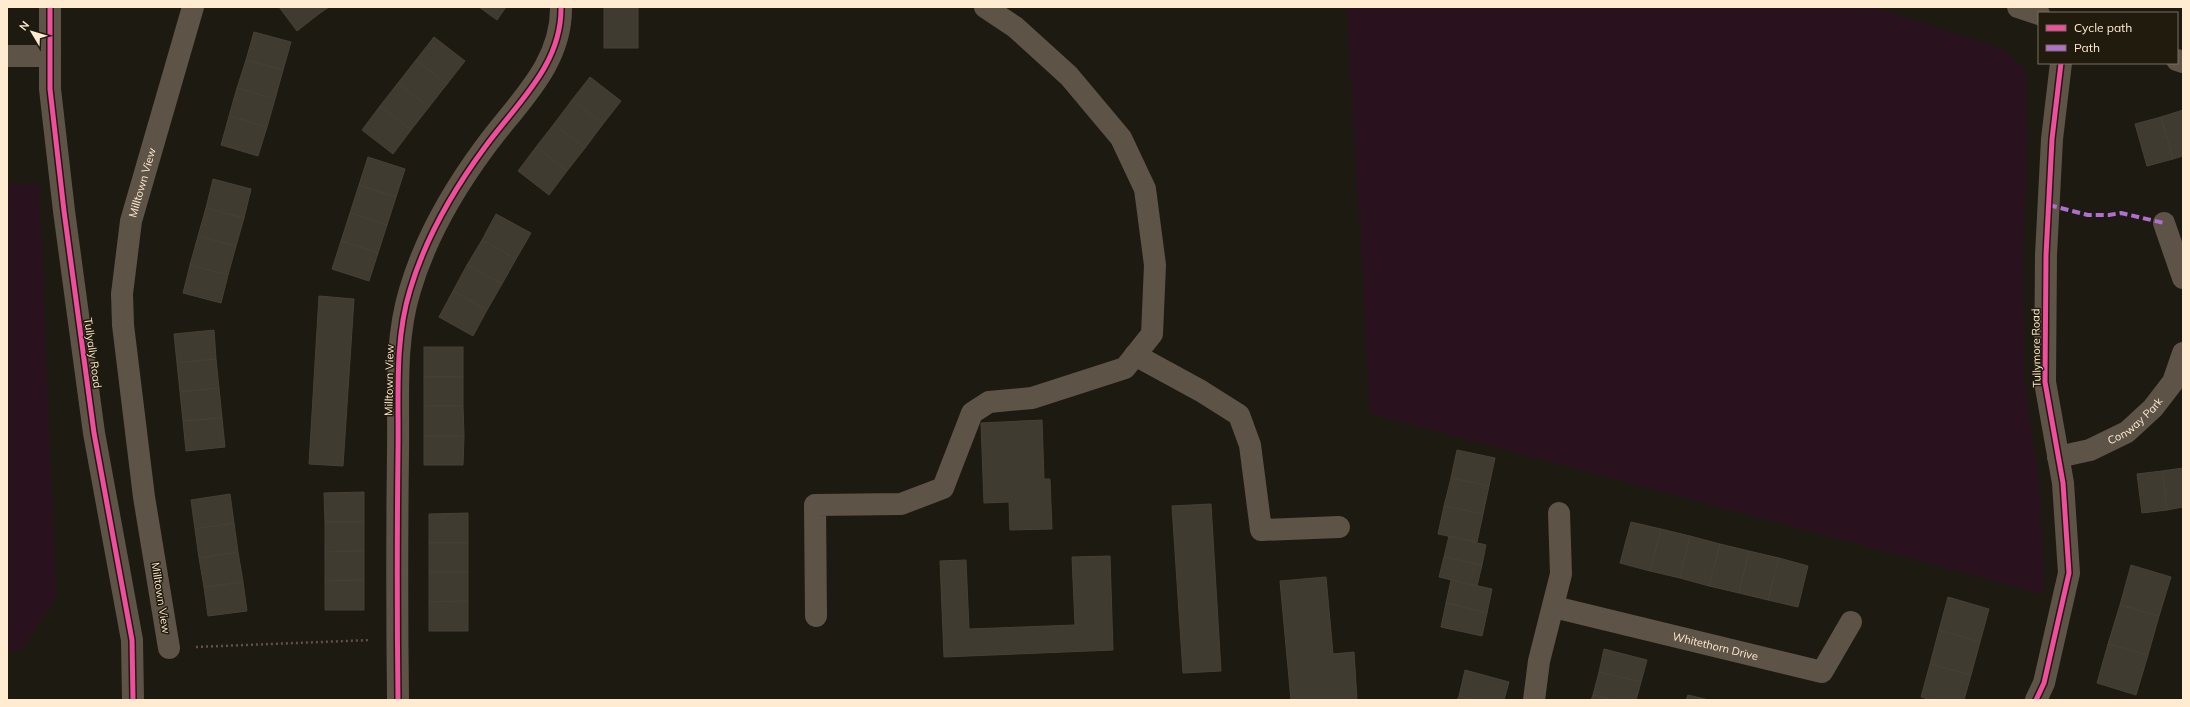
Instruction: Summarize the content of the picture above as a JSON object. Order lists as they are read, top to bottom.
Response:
{
  "streets": {
    "street": [
      "Milltown View",
      "Tullymore Road",
      "Tullyally Road",
      "Conway Park",
      "Whitethorn Drive"
    ]
  },
  "crossings": [
    ["Tullymore Road", "Conway Park"]
  ],
  "legend": ["Cycle path", "Path"],
  "north": "top left"
}
